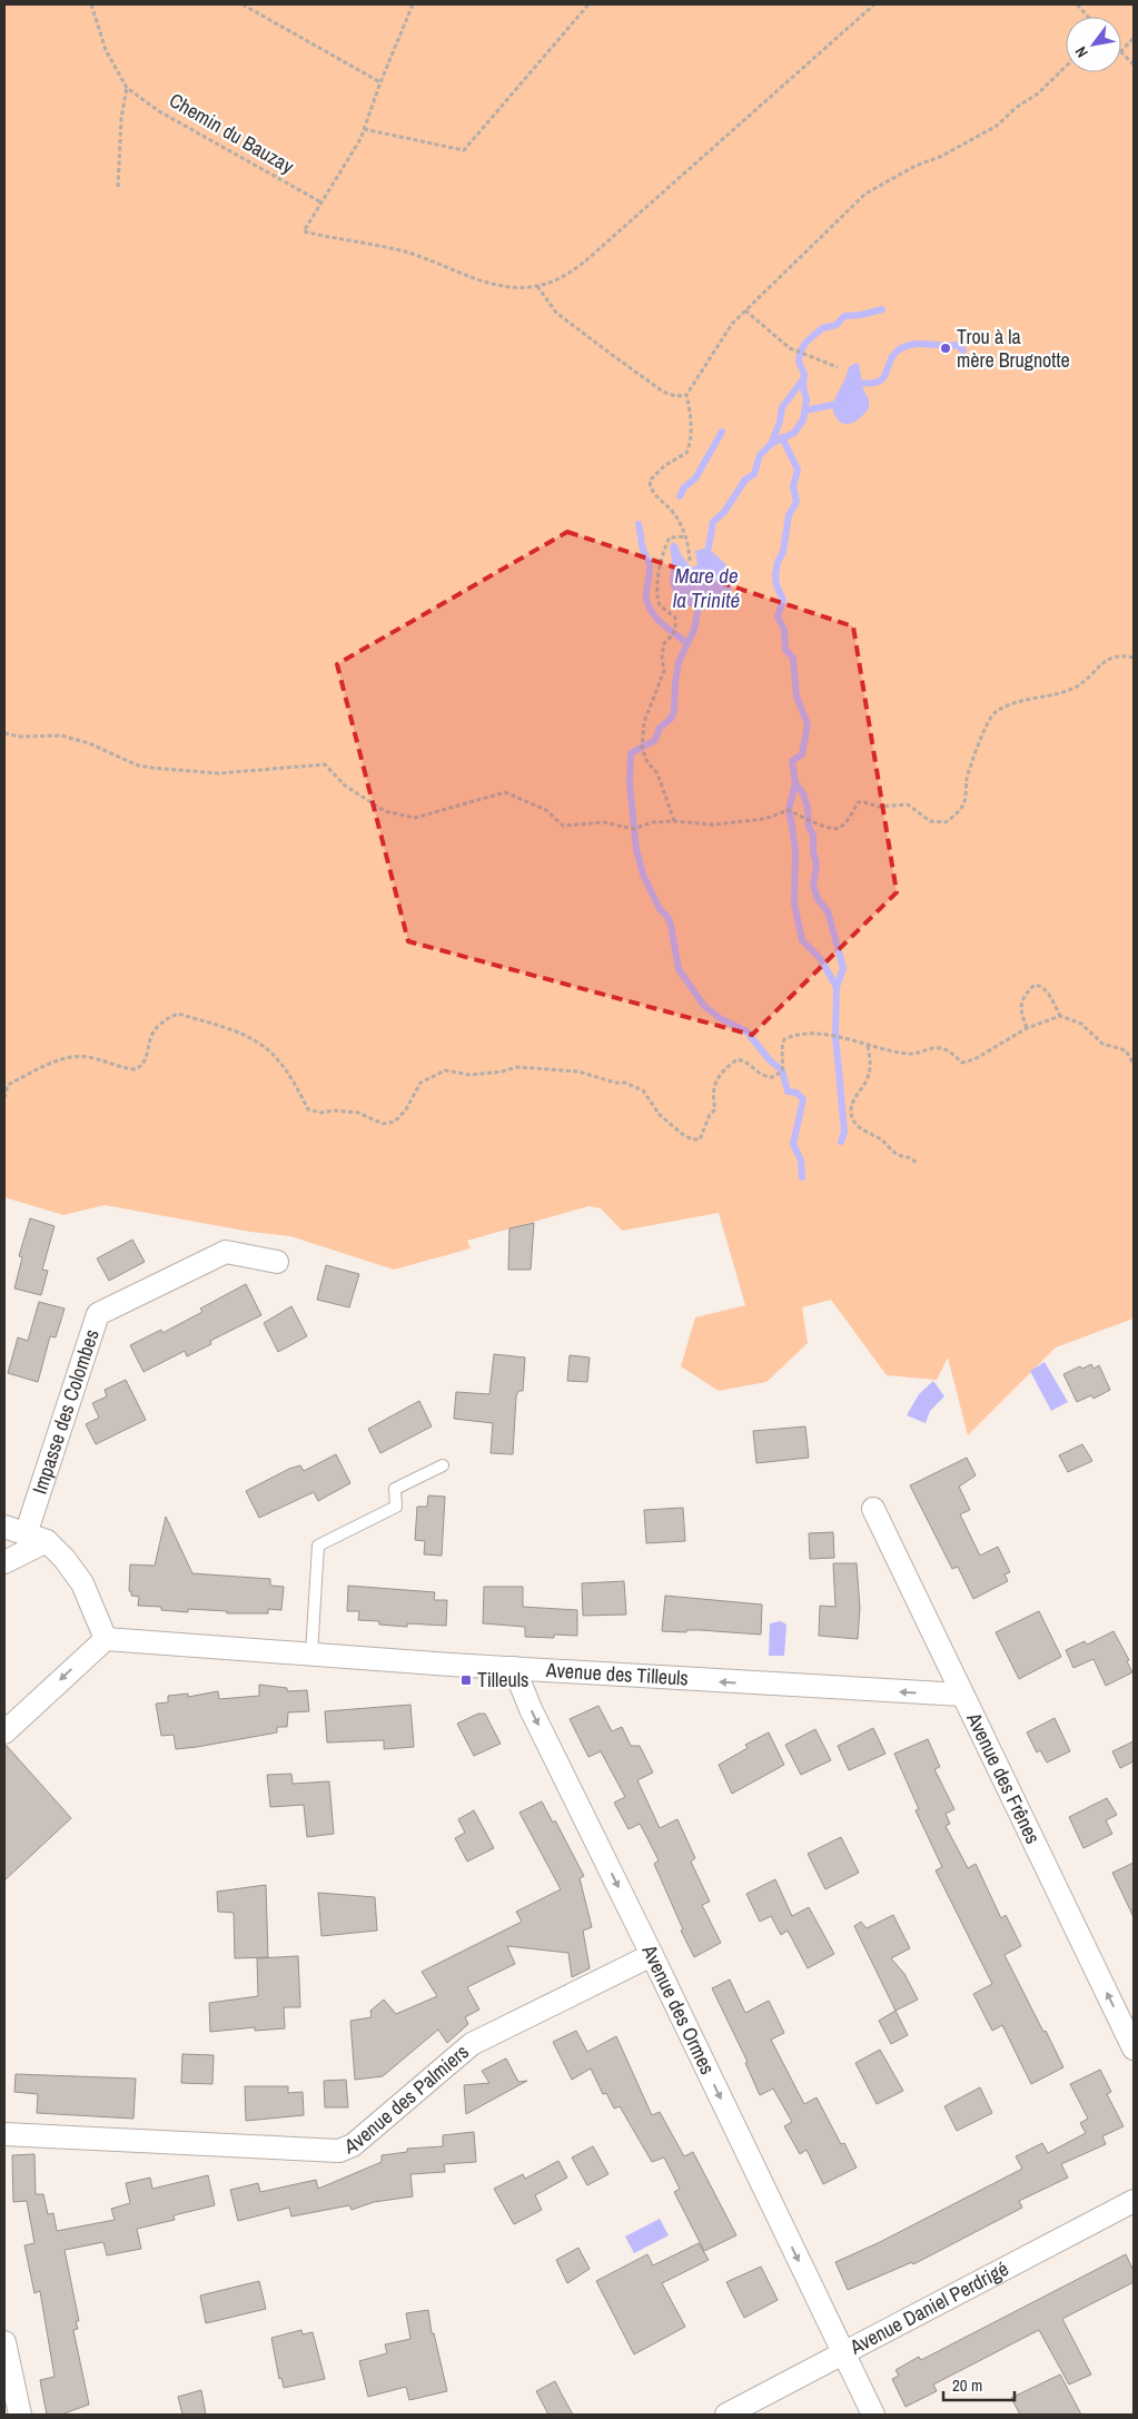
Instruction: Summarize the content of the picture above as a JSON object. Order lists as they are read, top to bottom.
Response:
{
  "streets": {
    "street": [
      "Impasse des Colombes",
      "Avenue des Tilleuls",
      "Avenue des Frênes",
      "Avenue des Ormes",
      "Avenue des Palmiers",
      "Avenue Daniel Perdrigé"
    ],
    "path": ["Chemin du Bauzay"]
  },
  "crossings": [
    ["Avenue des Tilleuls", "Avenue des Frênes"],
    ["Avenue des Tilleuls", "Avenue des Ormes"],
    ["Avenue des Ormes", "Avenue des Palmiers"],
    ["Avenue des Ormes", "Avenue Daniel Perdrigé"]
  ],
  "one_way": ["Avenue des Tilleuls", "Avenue des Frênes", "Avenue des Ormes"],
  "water": ["Mare de la Trinité"],
  "places": {
    "other": ["Trou à la mère Brugnotte"],
    "transit": ["Tilleuls"]
  },
  "scale_bar": "20 m",
  "north": "bottom left"
}
